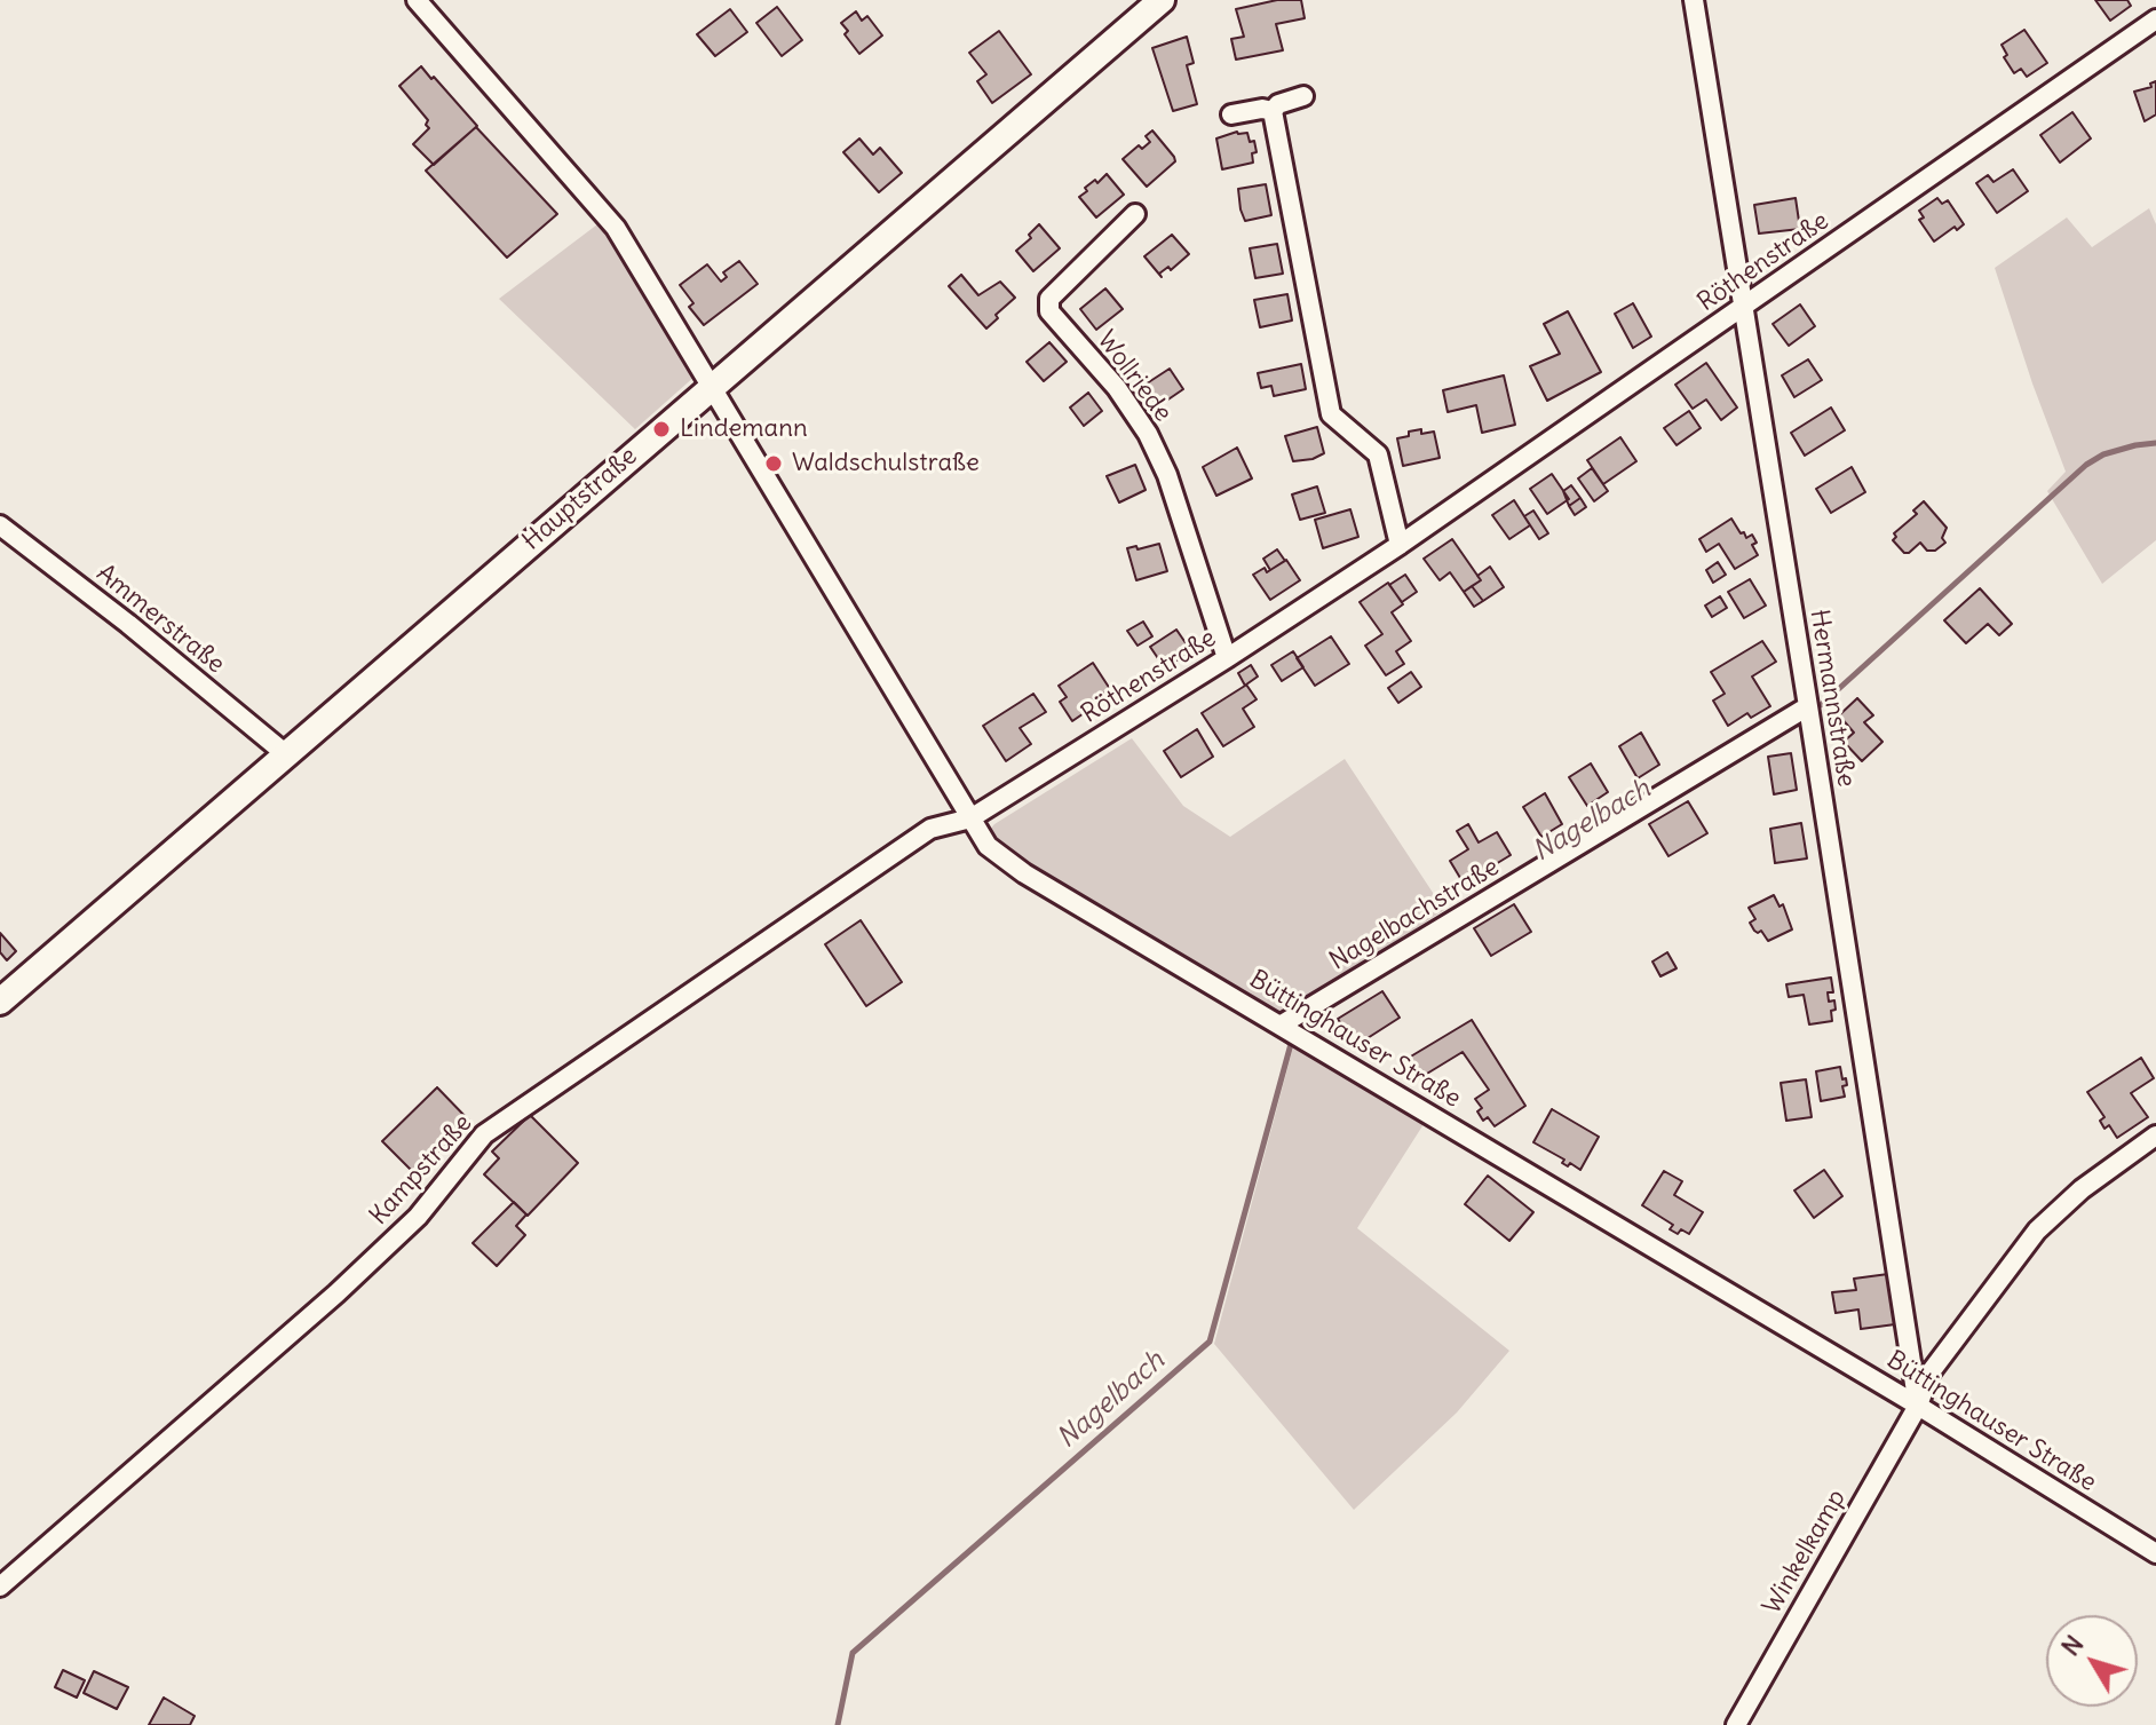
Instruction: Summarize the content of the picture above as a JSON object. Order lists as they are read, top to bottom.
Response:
{
  "streets": {
    "main road": ["Hauptstraße"],
    "street": [
      "Röthenstraße",
      "Wollriede",
      "Ammerstraße",
      "Hermannstraße",
      "Nagelbachstraße",
      "Büttinghauser Straße",
      "Kampstraße",
      "Winkelkamp"
    ]
  },
  "crossings": [
    ["Röthenstraße", "Wollriede"],
    ["Röthenstraße", "Hermannstraße"],
    ["Röthenstraße", "Büttinghauser Straße"],
    ["Röthenstraße", "Kampstraße"],
    ["Hauptstraße", "Ammerstraße"],
    ["Hauptstraße", "Büttinghauser Straße"],
    ["Hermannstraße", "Nagelbachstraße"],
    ["Hermannstraße", "Büttinghauser Straße"],
    ["Hermannstraße", "Winkelkamp"],
    ["Nagelbachstraße", "Büttinghauser Straße"],
    ["Büttinghauser Straße", "Kampstraße"],
    ["Büttinghauser Straße", "Winkelkamp"]
  ],
  "water": ["Nagelbach"],
  "places": ["Lindemann", "Waldschulstraße"],
  "north": "top left"
}
